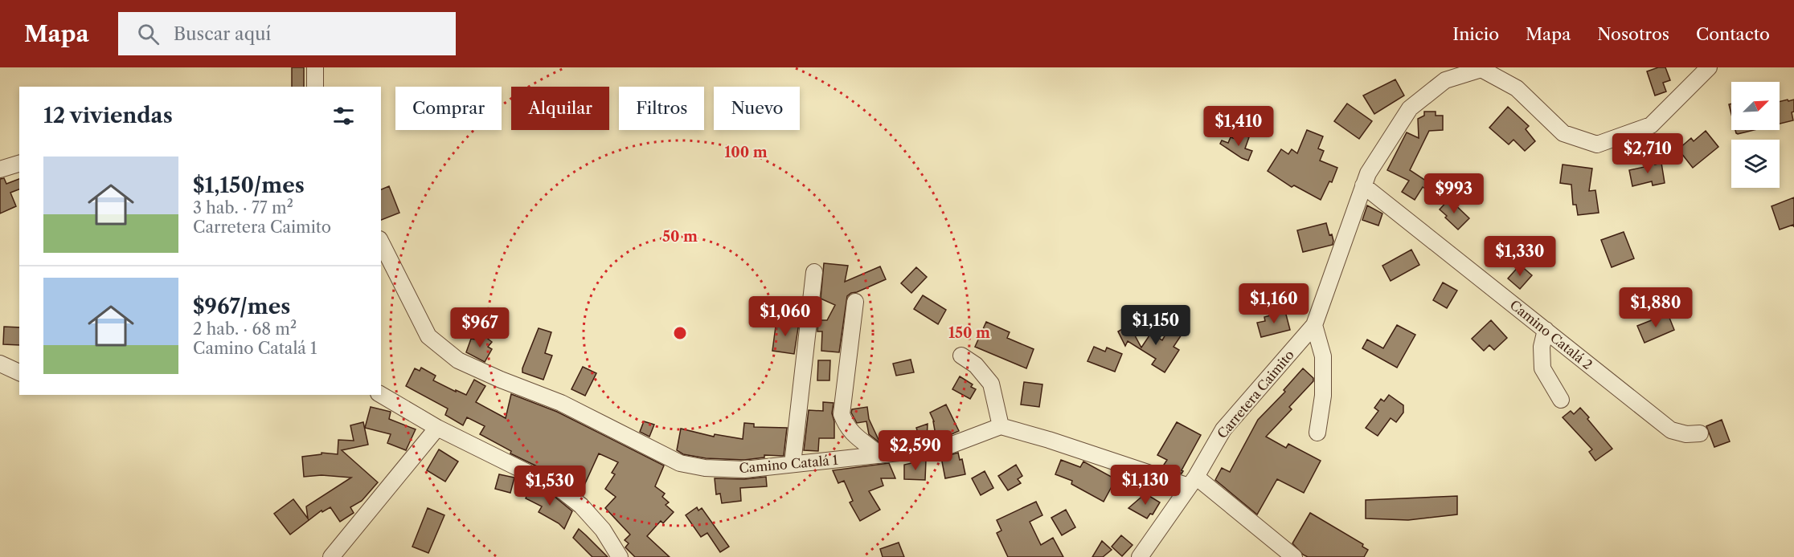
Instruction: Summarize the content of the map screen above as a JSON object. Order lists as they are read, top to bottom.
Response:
{
  "streets": {
    "street": ["Camino Catalá 2", "Carretera Caimito", "Camino Catalá 1"]
  },
  "crossings": [
    ["Camino Catalá 2", "Carretera Caimito"]
  ],
  "north": "top right",
  "page": {
    "header": "Mapa",
    "search": "Buscar aquí",
    "nav": [
      "Inicio",
      "Mapa",
      "Nosotros",
      "Contacto"
    ],
    "chip": [
      "Comprar",
      "Alquilar",
      "Filtros",
      "Nuevo"
    ],
    "heading": "12 viviendas",
    "price": [
      "$1,410",
      "$2,710",
      "$993",
      "$1,330",
      "$1,160",
      "$1,880",
      "$1,060",
      "$1,150",
      "$967",
      "$2,590",
      "$1,130",
      "$1,530"
    ],
    "list": [
      {
        "name": "$1,150/mes",
        "note": "3 hab. · 77 m² · Carretera Caimito"
      },
      {
        "name": "$967/mes",
        "note": "2 hab. · 68 m² · Camino Catalá 1"
      }
    ]
  },
  "rings": ["100 m", "50 m", "150 m"]
}
